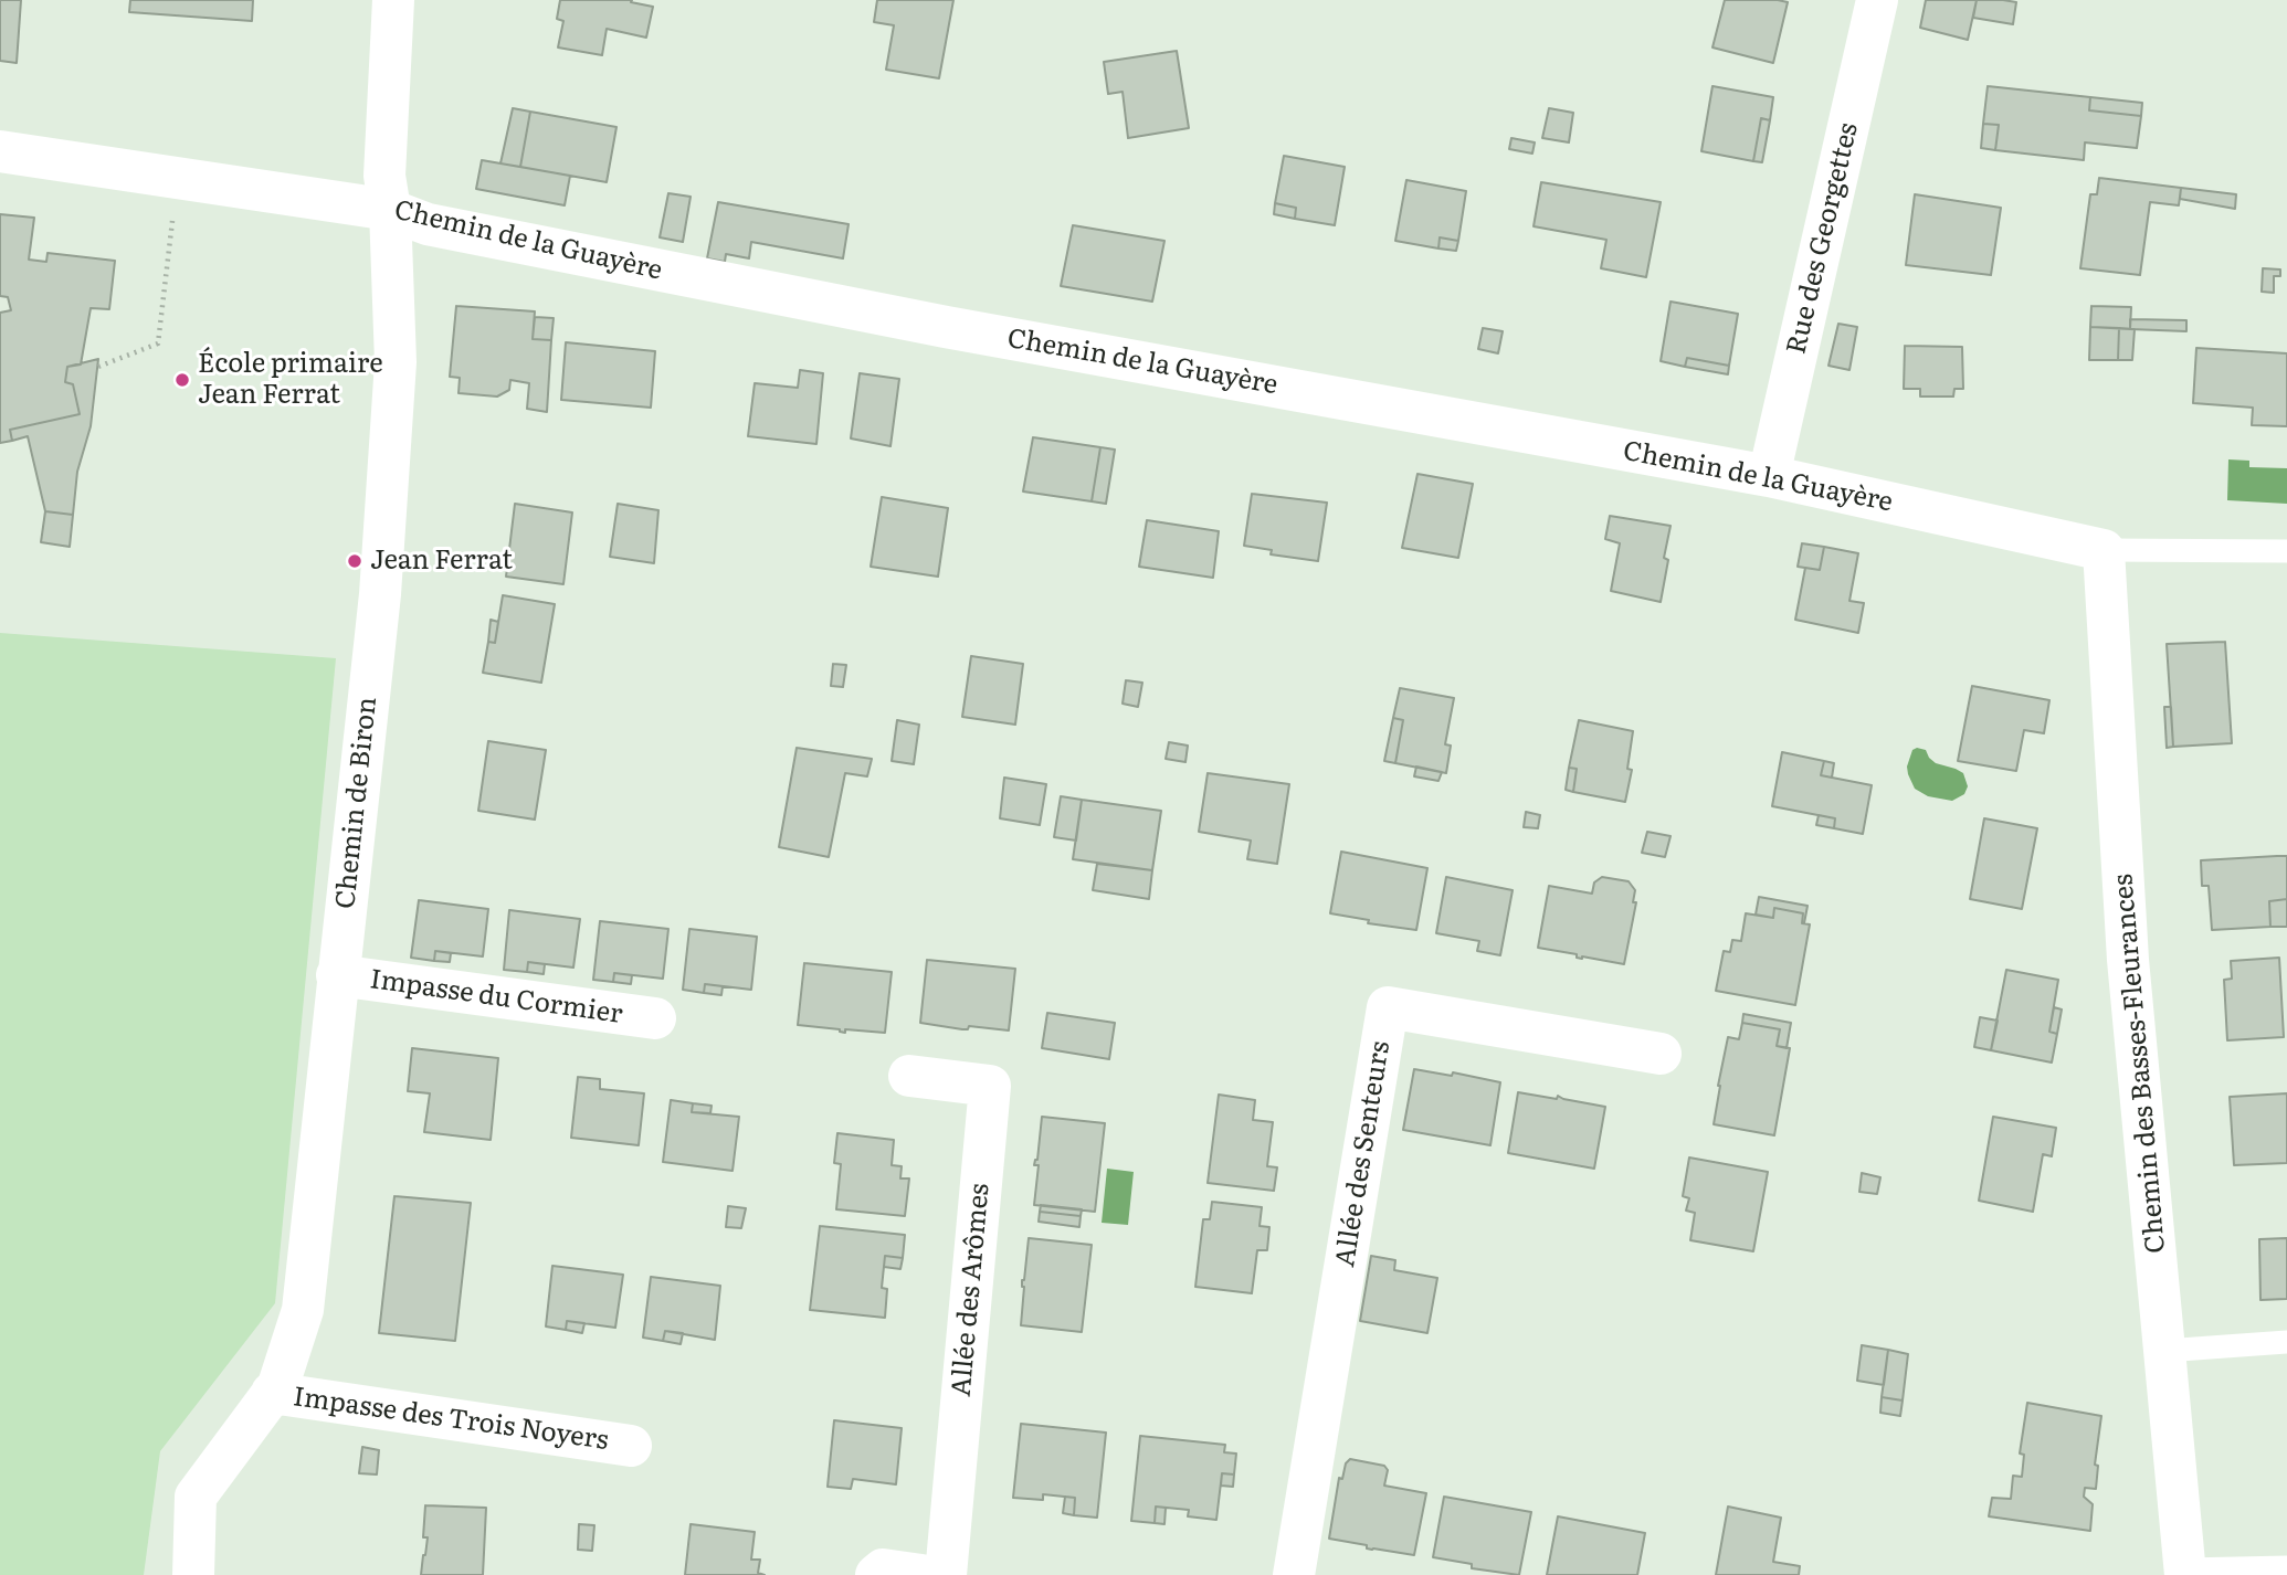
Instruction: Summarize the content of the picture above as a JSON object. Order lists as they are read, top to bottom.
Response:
{
  "streets": {
    "street": [
      "Rue des Georgettes",
      "Chemin de la Guayère",
      "Chemin de Biron",
      "Impasse du Cormier",
      "Chemin des Basses-Fleurances",
      "Allée des Senteurs",
      "Allée des Arômes",
      "Impasse des Trois Noyers"
    ]
  },
  "crossings": [
    ["Rue des Georgettes", "Chemin de la Guayère"],
    ["Chemin de la Guayère", "Chemin de Biron"],
    ["Chemin de la Guayère", "Chemin des Basses-Fleurances"],
    ["Chemin de Biron", "Impasse du Cormier"],
    ["Chemin de Biron", "Impasse des Trois Noyers"]
  ],
  "places": ["École primaire Jean Ferrat", "Jean Ferrat"]
}
